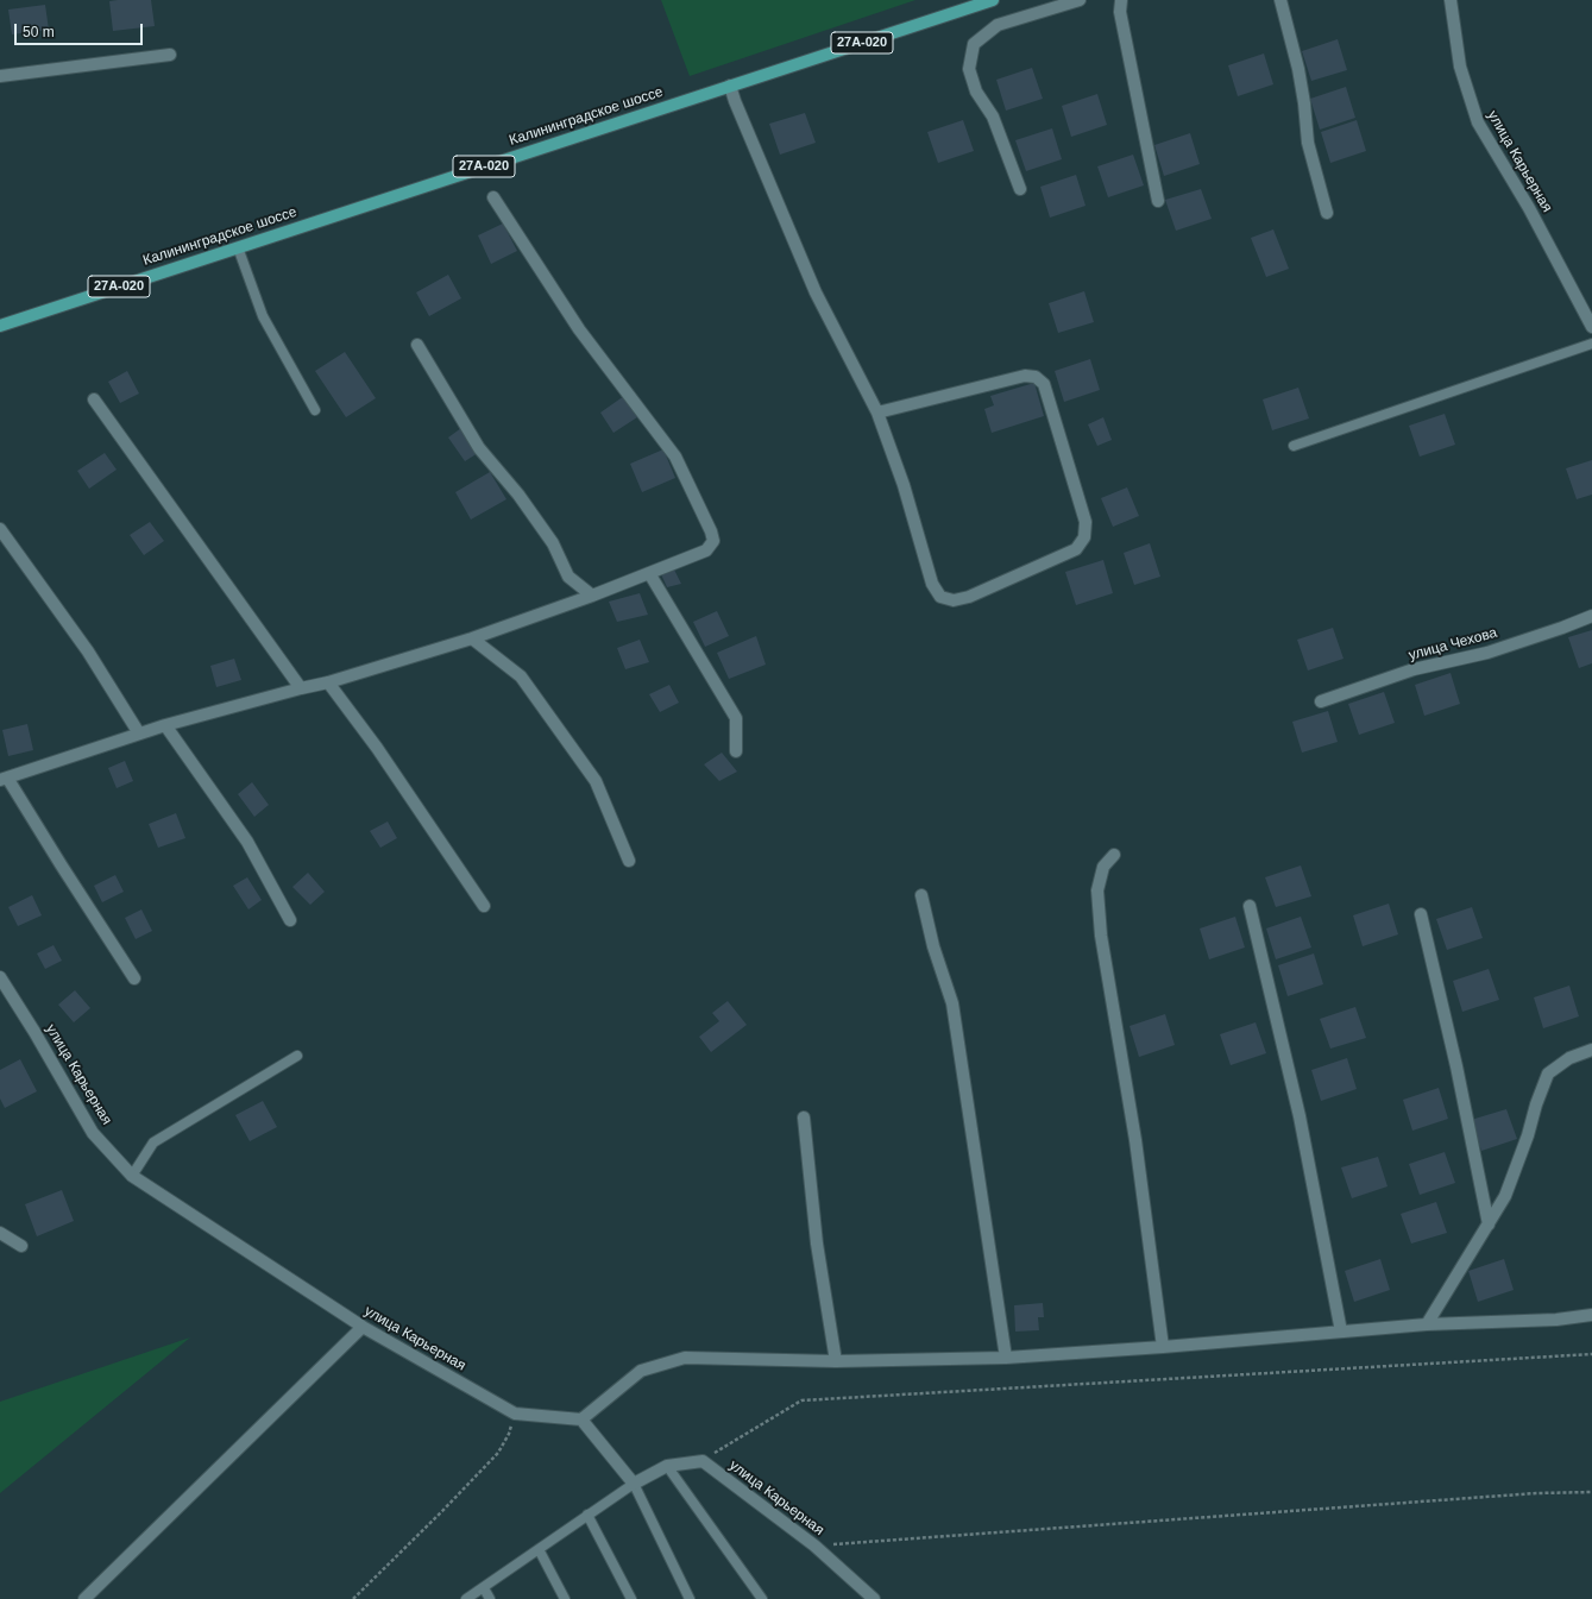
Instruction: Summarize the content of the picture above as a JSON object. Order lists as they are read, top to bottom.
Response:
{
  "streets": {
    "main road": ["27А-020", "Калининградское шоссе"],
    "street": ["улица Карьерная", "улица Чехова"]
  },
  "scale_bar": "50 m"
}
